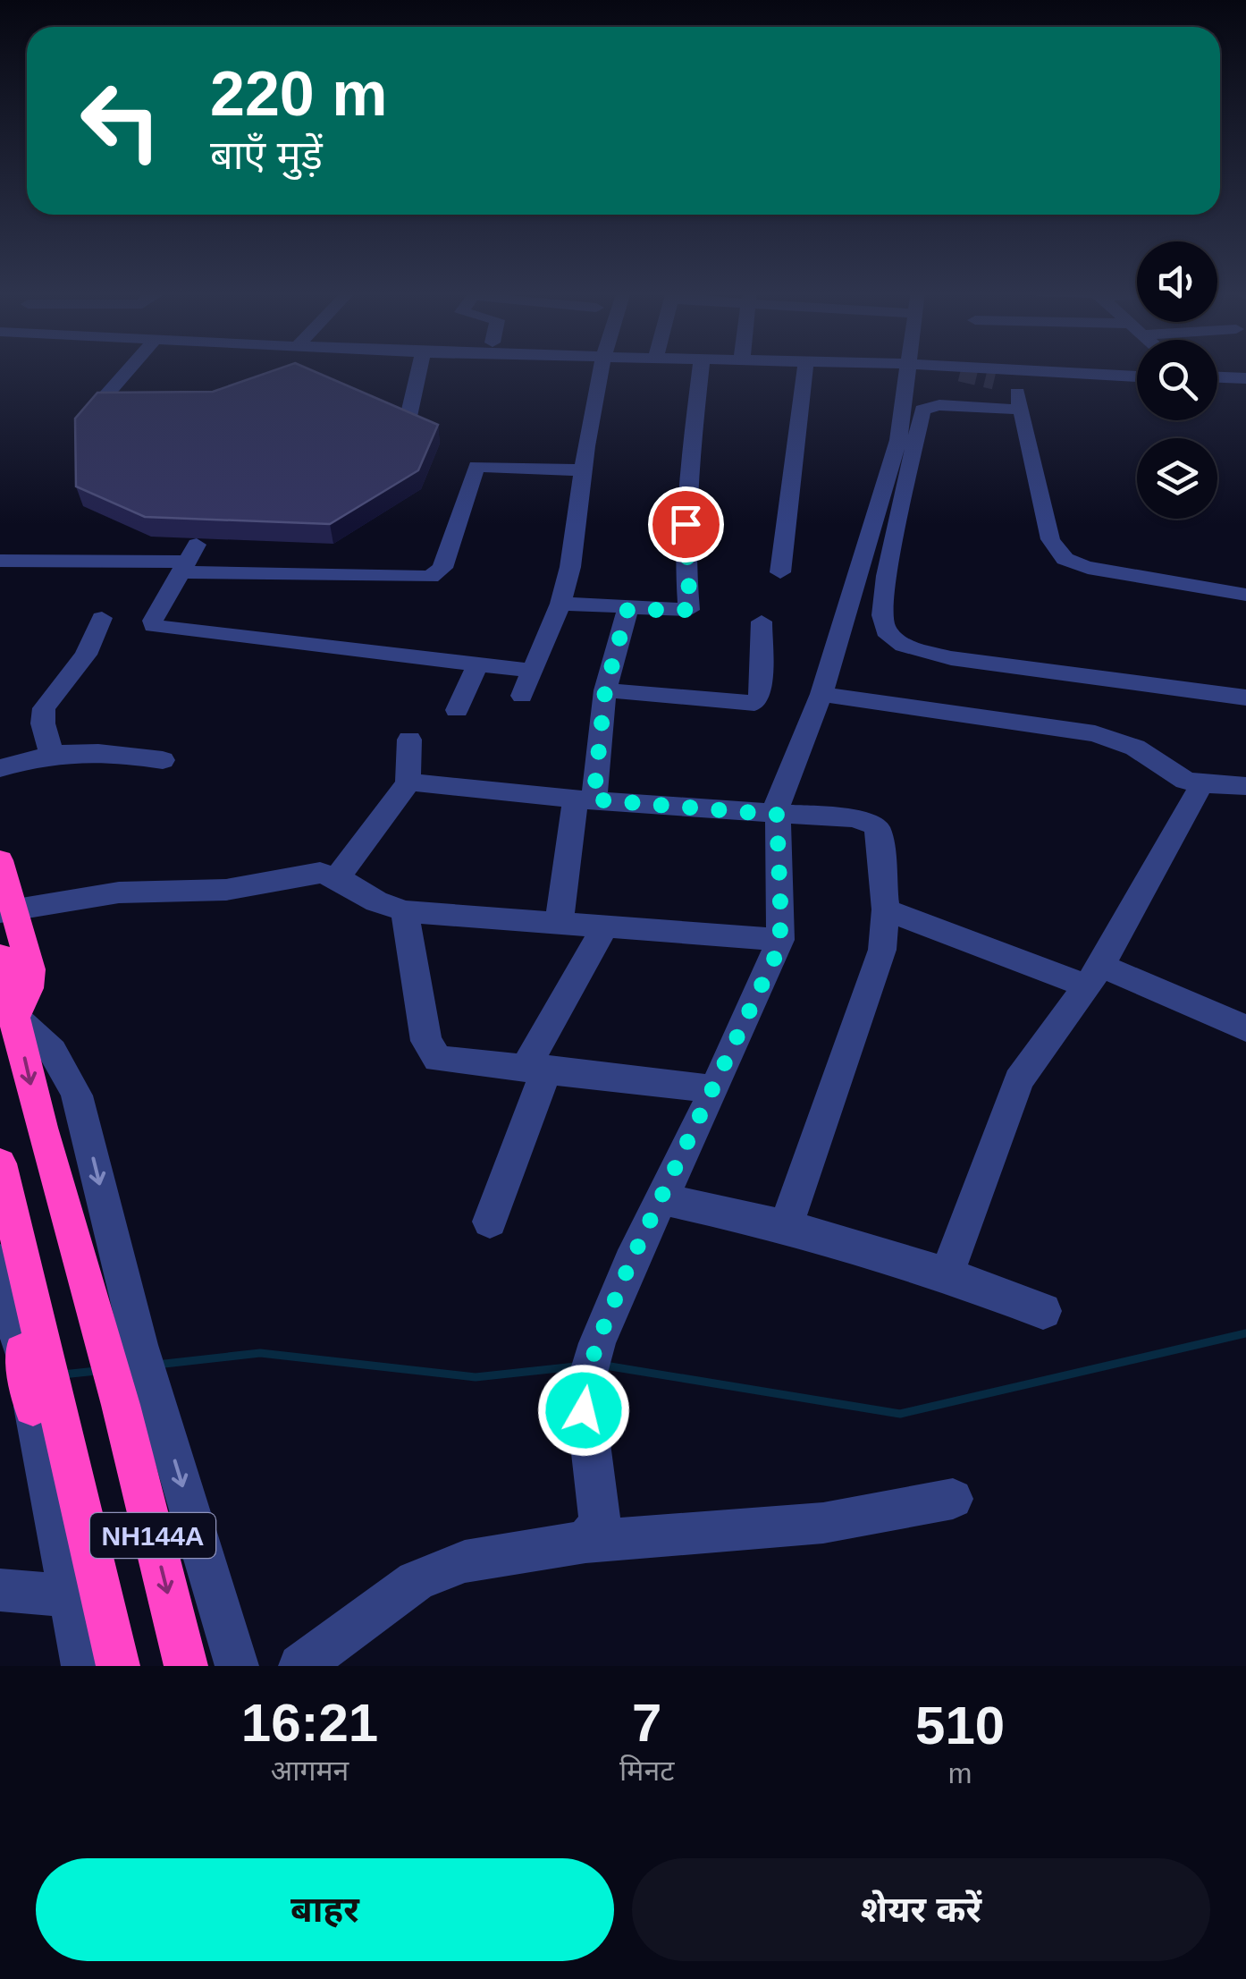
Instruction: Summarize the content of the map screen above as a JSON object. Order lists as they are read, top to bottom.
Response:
{
  "streets": {
    "highway": ["NH144A"]
  },
  "page": {
    "turn": ["220 m", "बाएँ मुड़ें"],
    "eta": [
      "16:21",
      "आगमन",
      "7",
      "मिनट",
      "510",
      "m"
    ],
    "buttons": ["बाहर", "शेयर करें"]
  }
}
